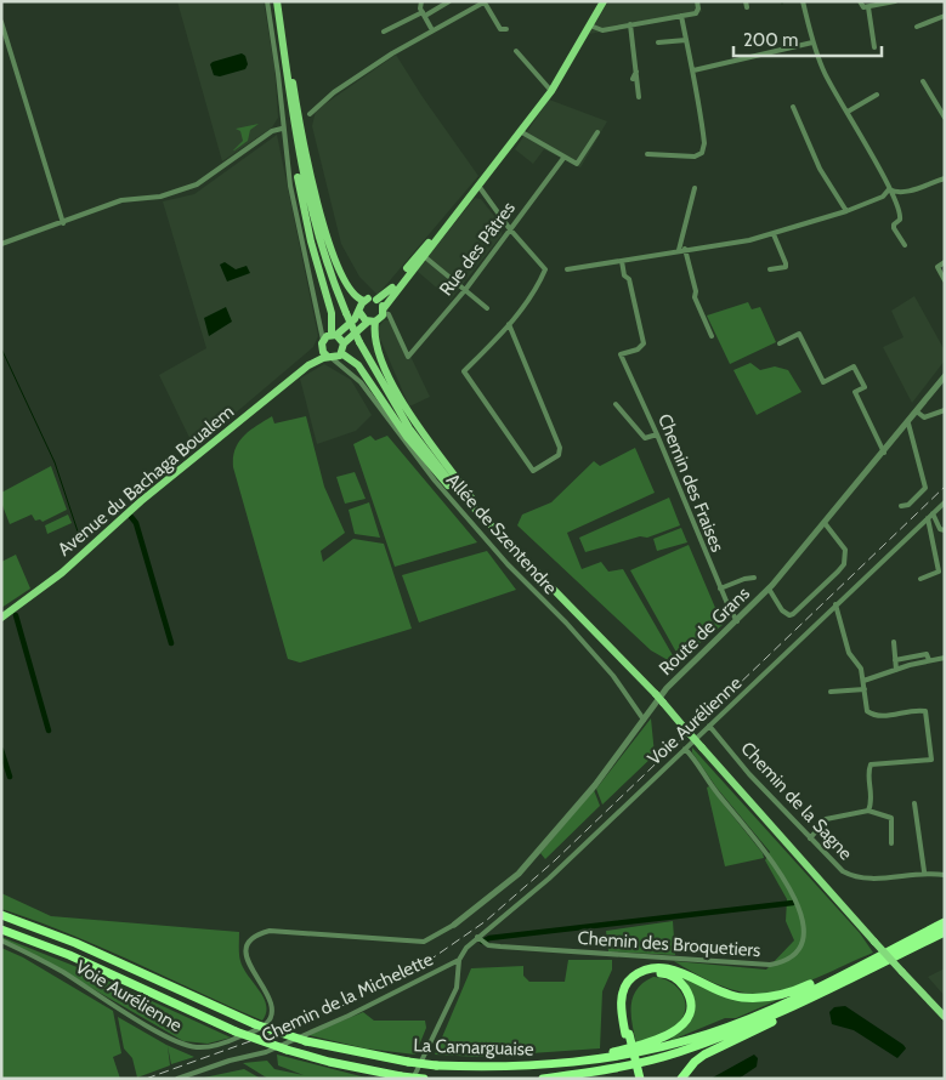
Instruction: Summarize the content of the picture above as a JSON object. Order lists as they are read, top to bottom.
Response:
{
  "streets": {
    "highway": ["La Camarguaise"],
    "main road": ["Avenue du Bachaga Boualem"],
    "street": [
      "Rue des Pâtres",
      "Chemin des Fraises",
      "Allée de Szentendre",
      "Route de Grans",
      "Voie Aurélienne",
      "Chemin de la Sagne",
      "Chemin des Broquetiers",
      "Chemin de la Michelette"
    ]
  },
  "crossings": [
    ["Chemin des Fraises", "Route de Grans"],
    ["Allée de Szentendre", "Route de Grans"],
    ["Route de Grans", "Voie Aurélienne"],
    ["Voie Aurélienne", "Chemin de la Sagne"],
    ["Voie Aurélienne", "Chemin des Broquetiers"],
    ["Voie Aurélienne", "Chemin de la Michelette"]
  ],
  "scale_bar": "200 m"
}
